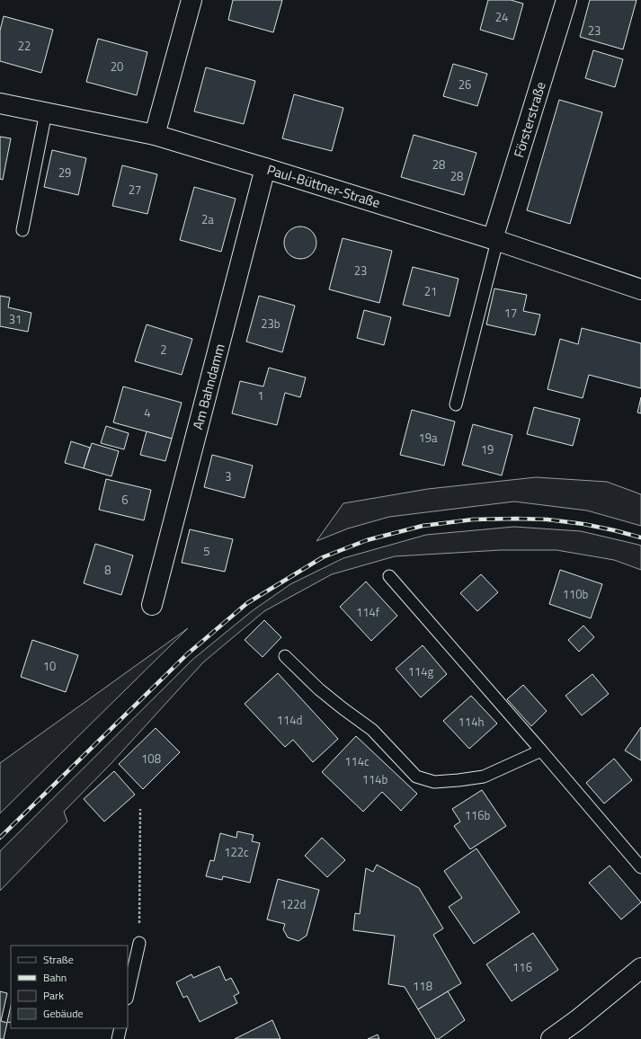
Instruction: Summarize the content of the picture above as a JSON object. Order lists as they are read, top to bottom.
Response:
{
  "streets": {
    "street": ["Försterstraße", "Paul-Büttner-Straße", "Am Bahndamm"]
  },
  "crossings": [
    ["Försterstraße", "Paul-Büttner-Straße"],
    ["Paul-Büttner-Straße", "Am Bahndamm"]
  ],
  "house_numbers": [
    "24",
    "23",
    "22",
    "20",
    "26",
    "28",
    "29",
    "28",
    "27",
    "2a",
    "23",
    "21",
    "17",
    "31",
    "23b",
    "2",
    "1",
    "4",
    "19a",
    "19",
    "3",
    "6",
    "5",
    "8",
    "110b",
    "114f",
    "10",
    "114g",
    "114d",
    "114h",
    "108",
    "114c",
    "114b",
    "116b",
    "122c",
    "122d",
    "116",
    "118"
  ],
  "legend": [
    "Straße",
    "Bahn",
    "Park",
    "Gebäude"
  ]
}
